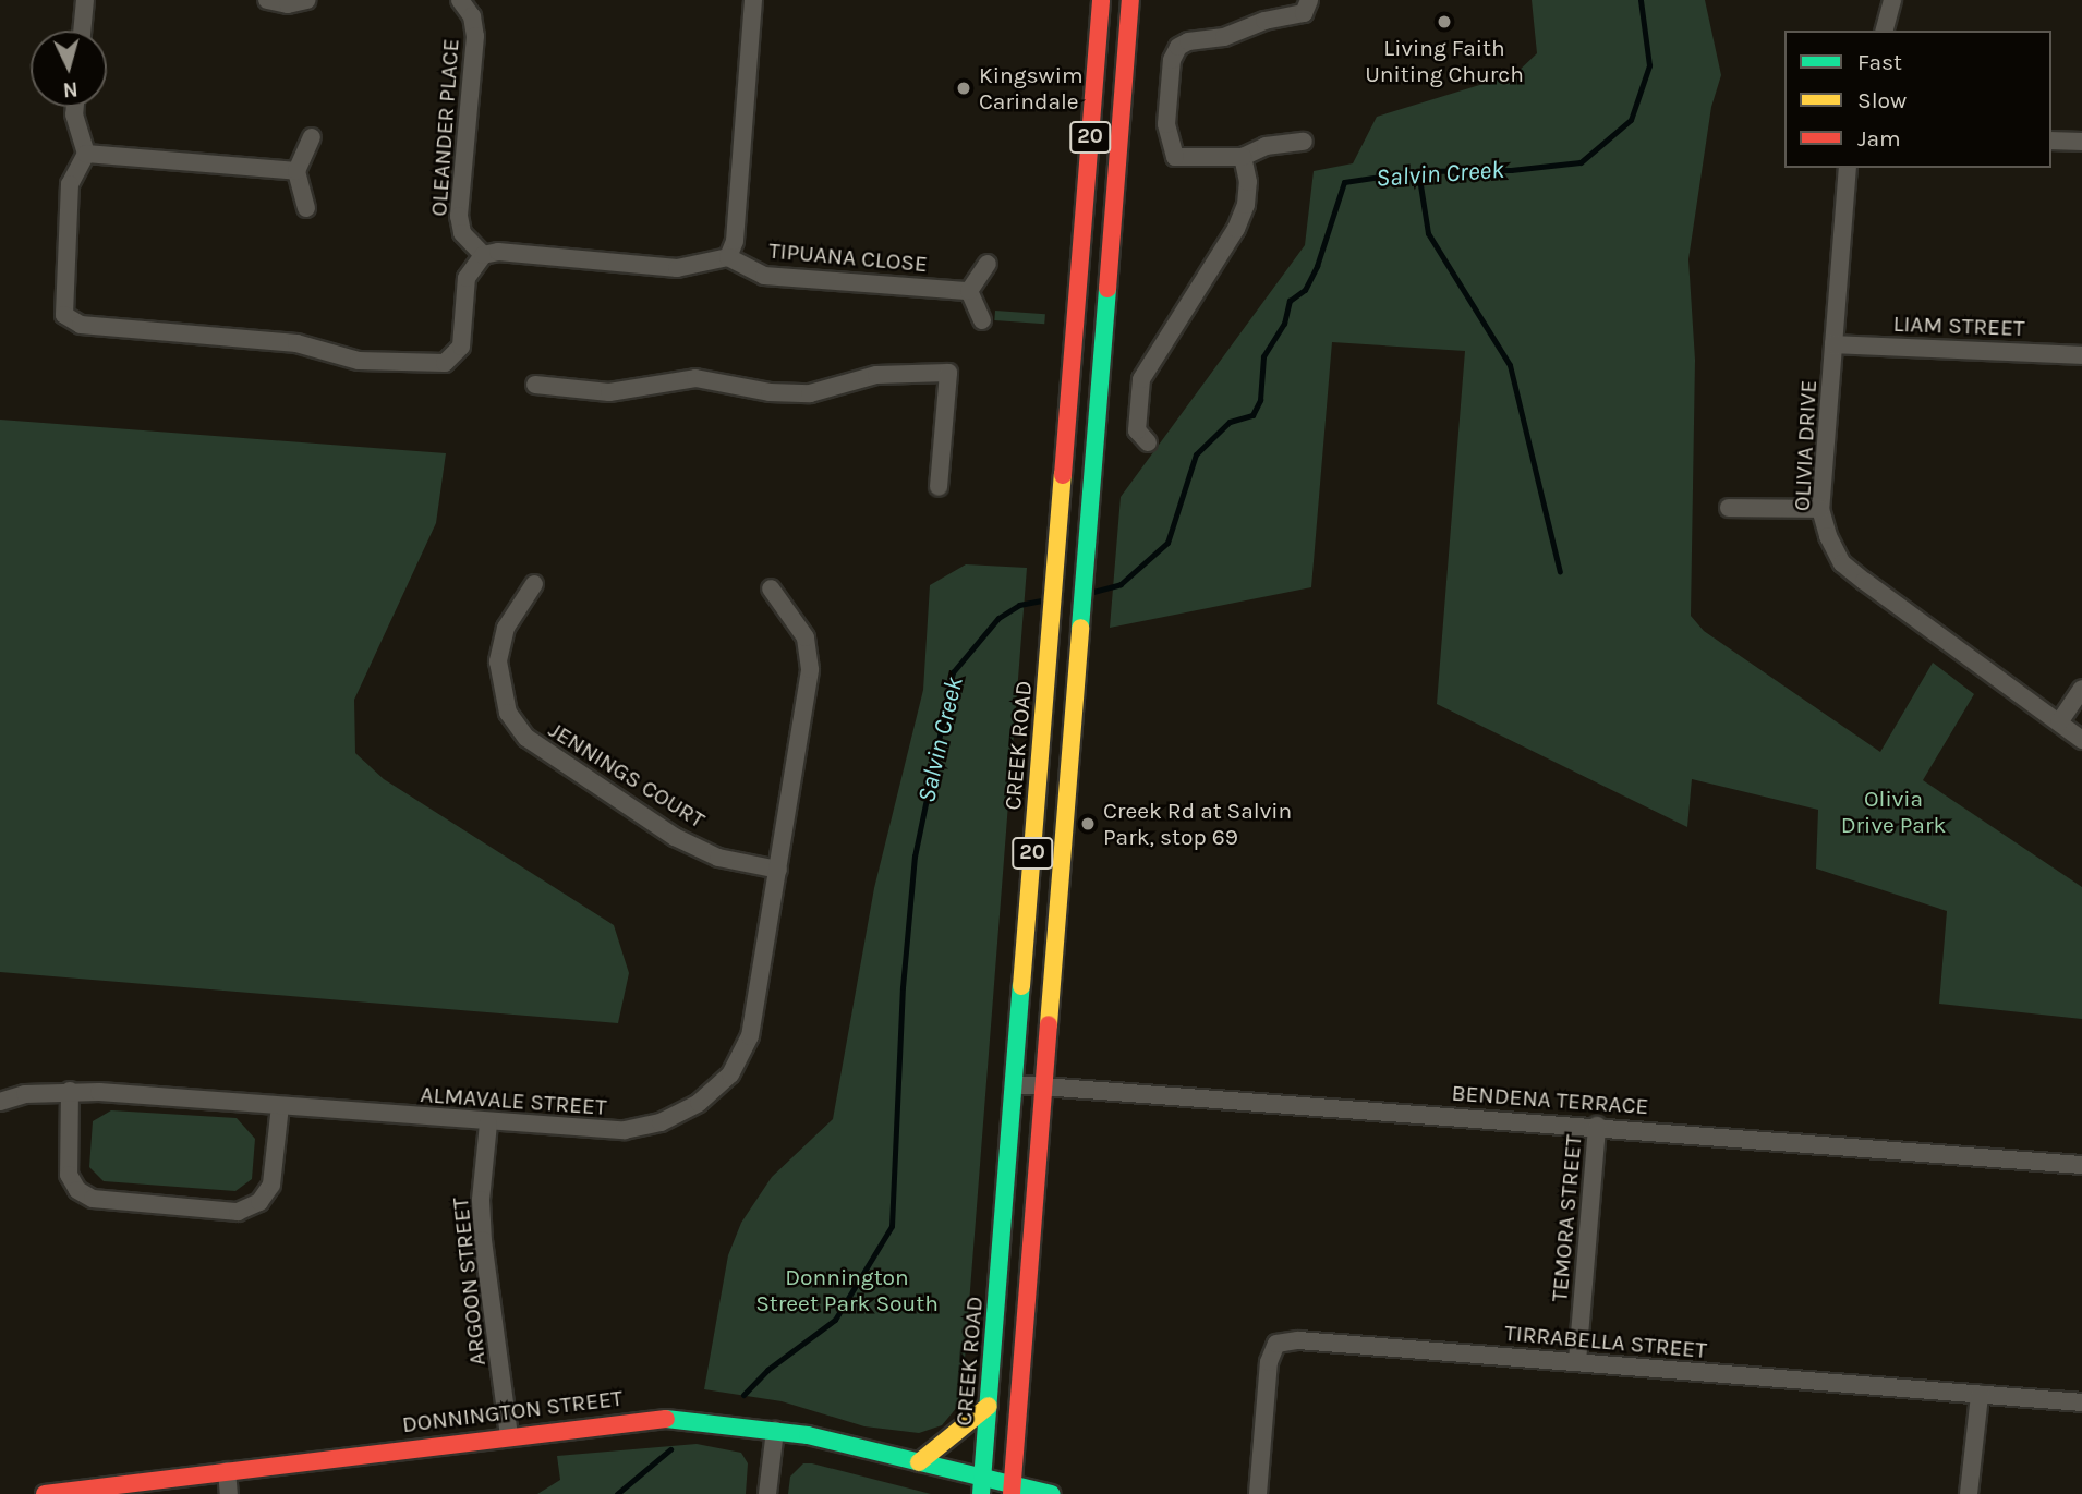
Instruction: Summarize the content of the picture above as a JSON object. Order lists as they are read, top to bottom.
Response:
{
  "streets": {
    "main road": ["20", "CREEK ROAD", "DONNINGTON STREET"],
    "street": [
      "OLEANDER PLACE",
      "TIPUANA CLOSE",
      "LIAM STREET",
      "OLIVIA DRIVE",
      "JENNINGS COURT",
      "BENDENA TERRACE",
      "ALMAVALE STREET",
      "TEMORA STREET",
      "ARGOON STREET",
      "TIRRABELLA STREET"
    ]
  },
  "crossings": [
    ["20", "BENDENA TERRACE"],
    ["20", "DONNINGTON STREET"],
    ["LIAM STREET", "OLIVIA DRIVE"],
    ["CREEK ROAD", "BENDENA TERRACE"],
    ["CREEK ROAD", "DONNINGTON STREET"],
    ["JENNINGS COURT", "ALMAVALE STREET"],
    ["BENDENA TERRACE", "TEMORA STREET"],
    ["ALMAVALE STREET", "ARGOON STREET"],
    ["TEMORA STREET", "TIRRABELLA STREET"],
    ["ARGOON STREET", "DONNINGTON STREET"]
  ],
  "water": ["Salvin Creek"],
  "parks": ["Olivia Drive Park", "Donnington Street Park South"],
  "places": ["Living Faith Uniting Church", "Kingswim Carindale", "Creek Rd at Salvin Park, stop 69"],
  "legend": ["Fast", "Slow", "Jam"],
  "north": "bottom"
}
